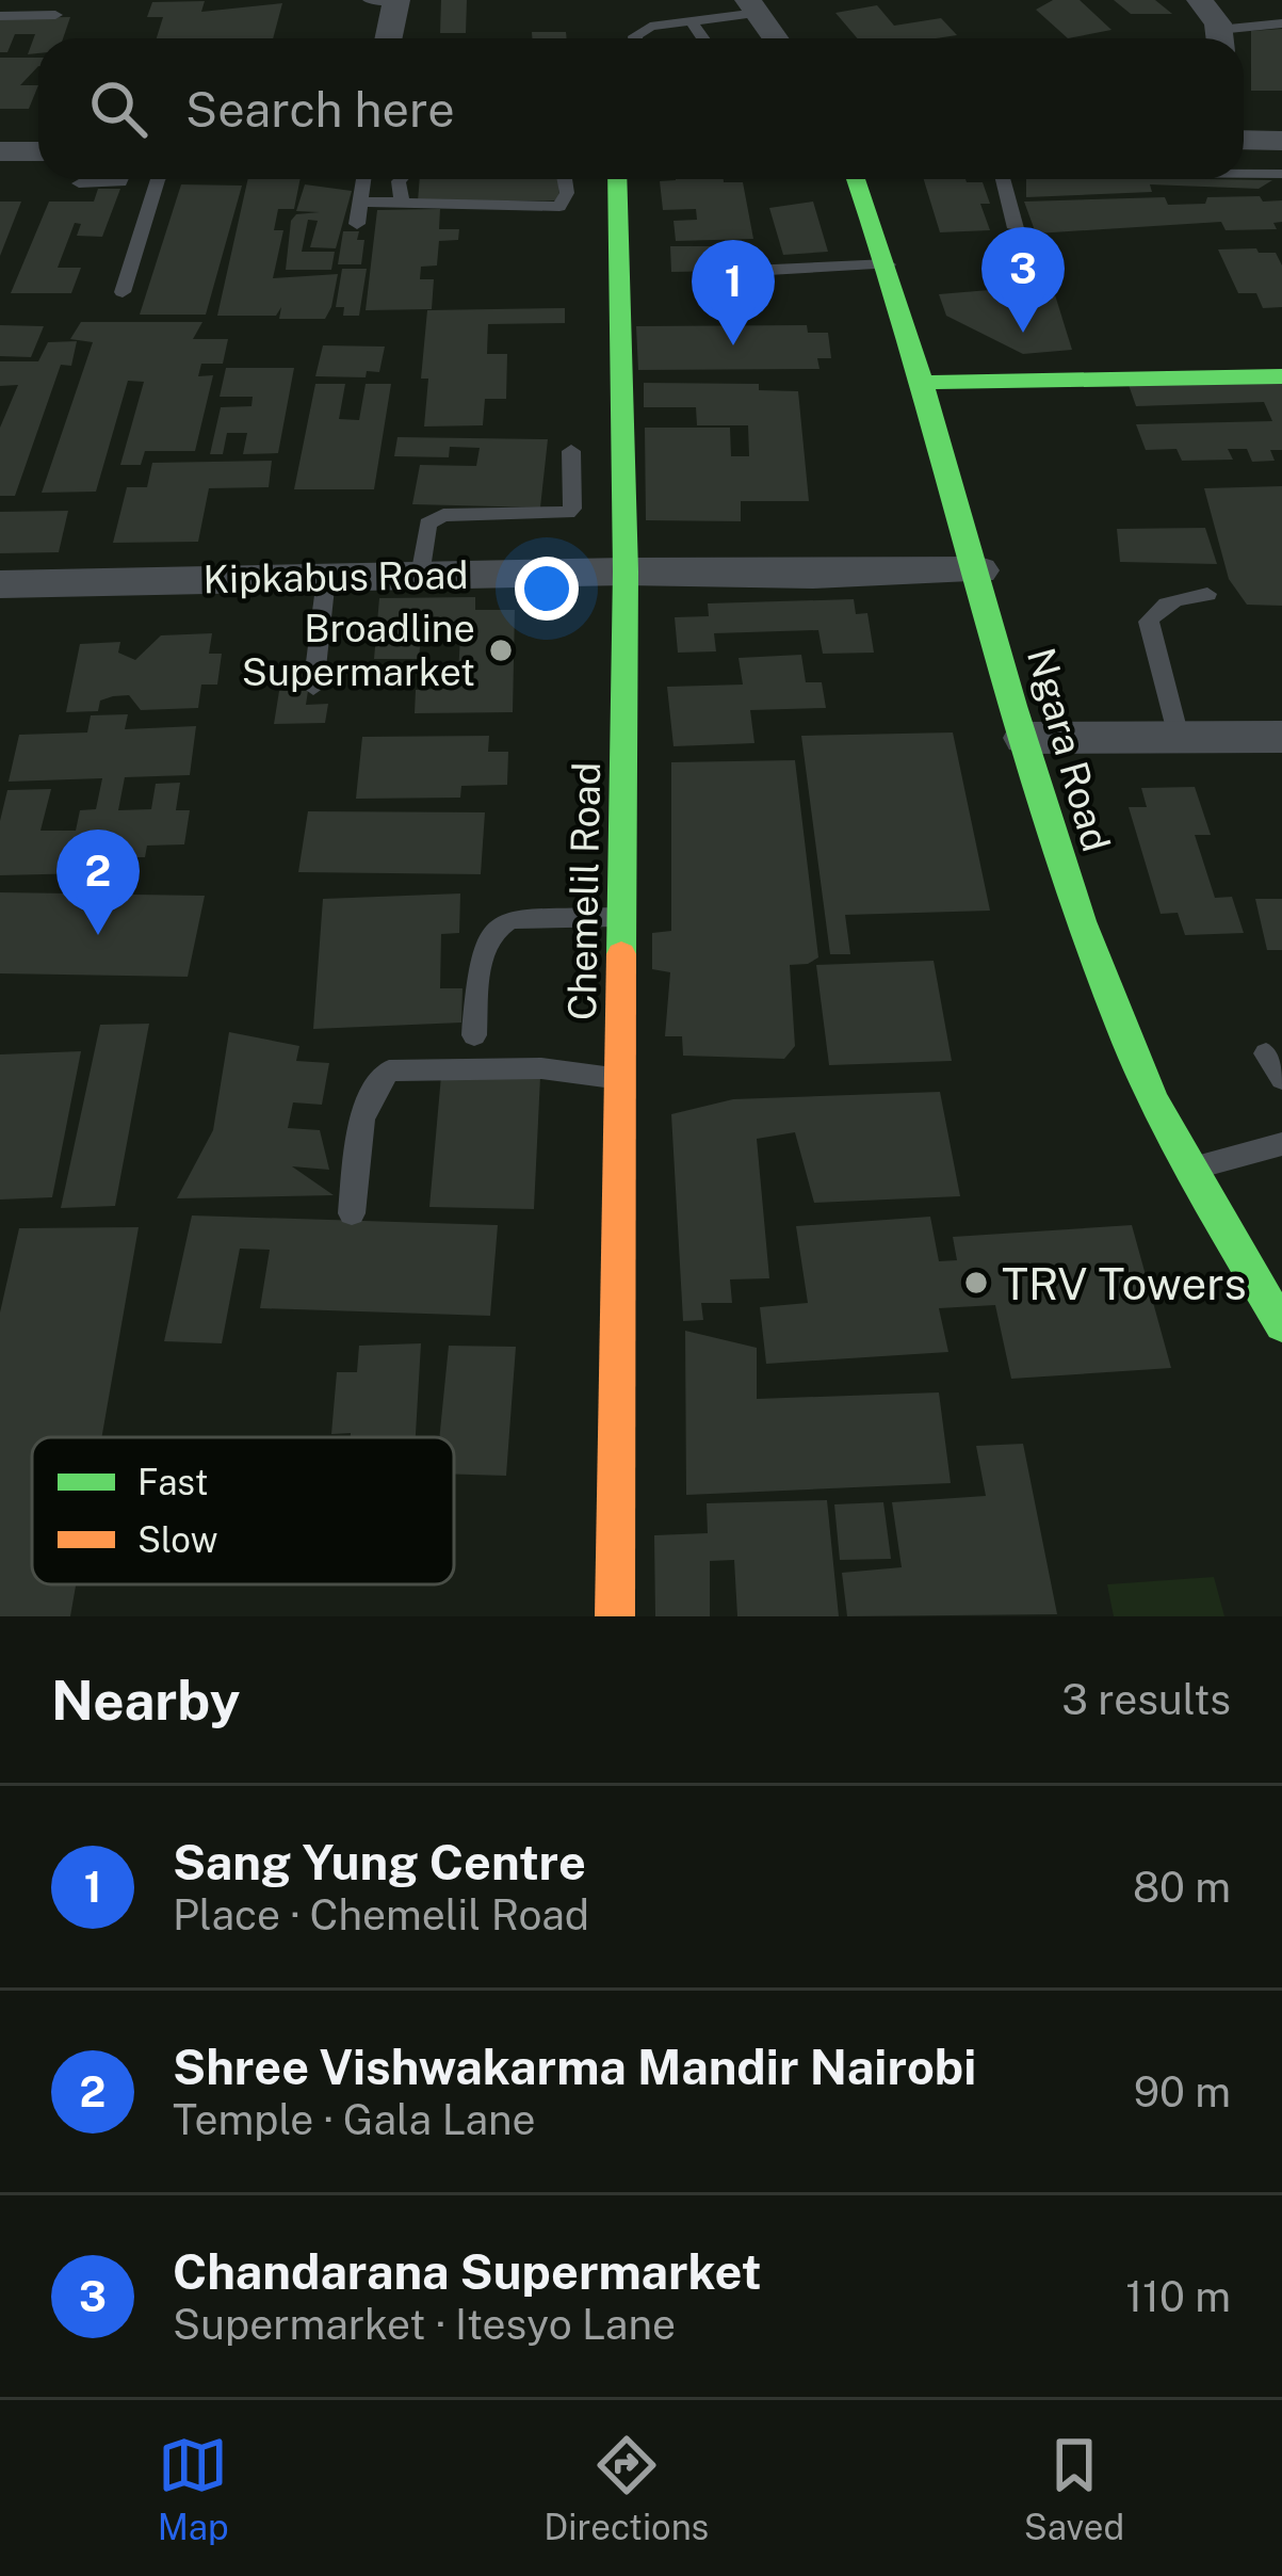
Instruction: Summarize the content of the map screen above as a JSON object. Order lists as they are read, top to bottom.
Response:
{
  "streets": {
    "street": ["Kipkabus Road", "Ngara Road", "Chemelil Road"]
  },
  "crossings": [
    ["Kipkabus Road", "Ngara Road"],
    ["Kipkabus Road", "Chemelil Road"]
  ],
  "places": ["Broadline Supermarket", "TRV Towers"],
  "legend": ["Fast", "Slow"],
  "page": {
    "search": "Search here",
    "pins": ["3", "1", "2"],
    "heading": ["Nearby", "3 results"],
    "list": [
      {
        "mark": "1",
        "name": "Sang Yung Centre",
        "note": "Place · Chemelil Road",
        "value": "80 m"
      },
      {
        "mark": "2",
        "name": "Shree Vishwakarma Mandir Nairobi",
        "note": "Temple · Gala Lane",
        "value": "90 m"
      },
      {
        "mark": "3",
        "name": "Chandarana Supermarket",
        "note": "Supermarket · Itesyo Lane",
        "value": "110 m"
      }
    ],
    "nav": ["Map", "Directions", "Saved"]
  }
}
